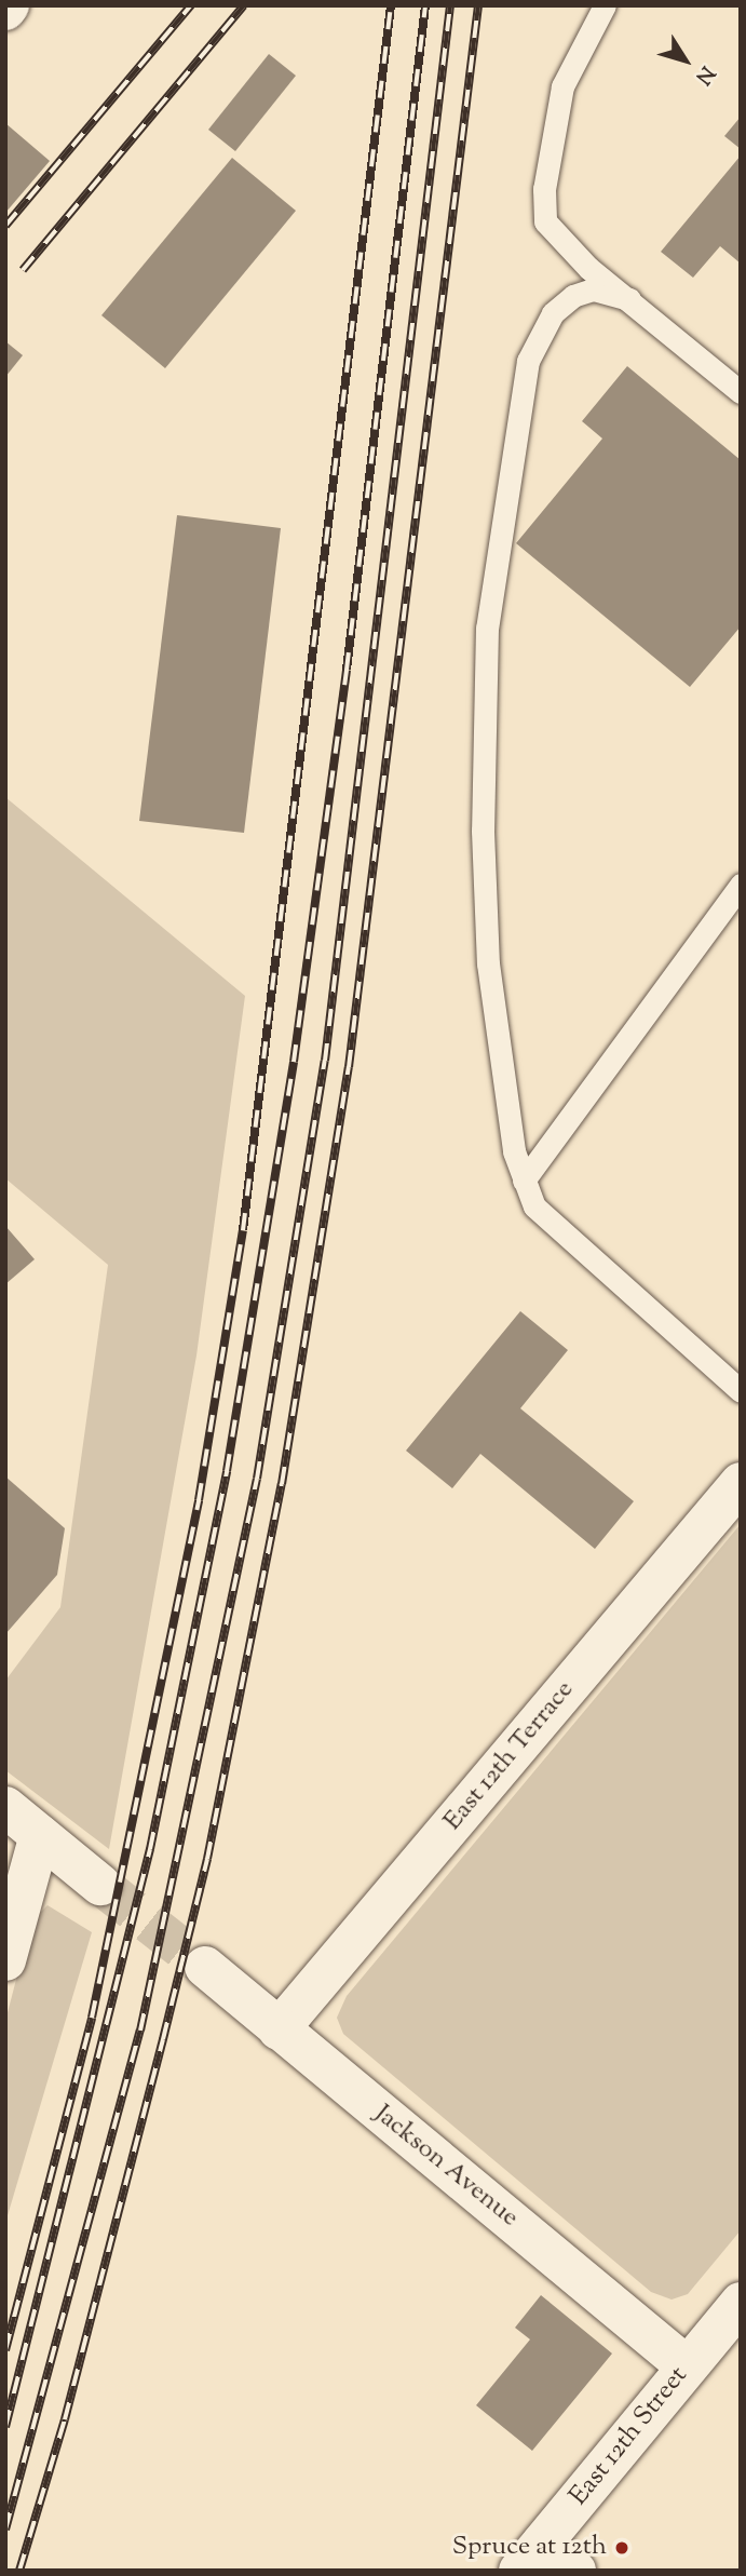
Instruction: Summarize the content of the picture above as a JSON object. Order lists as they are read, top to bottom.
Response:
{
  "streets": {
    "street": ["East 12th Terrace", "Jackson Avenue", "East 12th Street"]
  },
  "crossings": [
    ["East 12th Terrace", "Jackson Avenue"],
    ["Jackson Avenue", "East 12th Street"]
  ],
  "places": ["Spruce at 12th"],
  "north": "bottom right"
}
